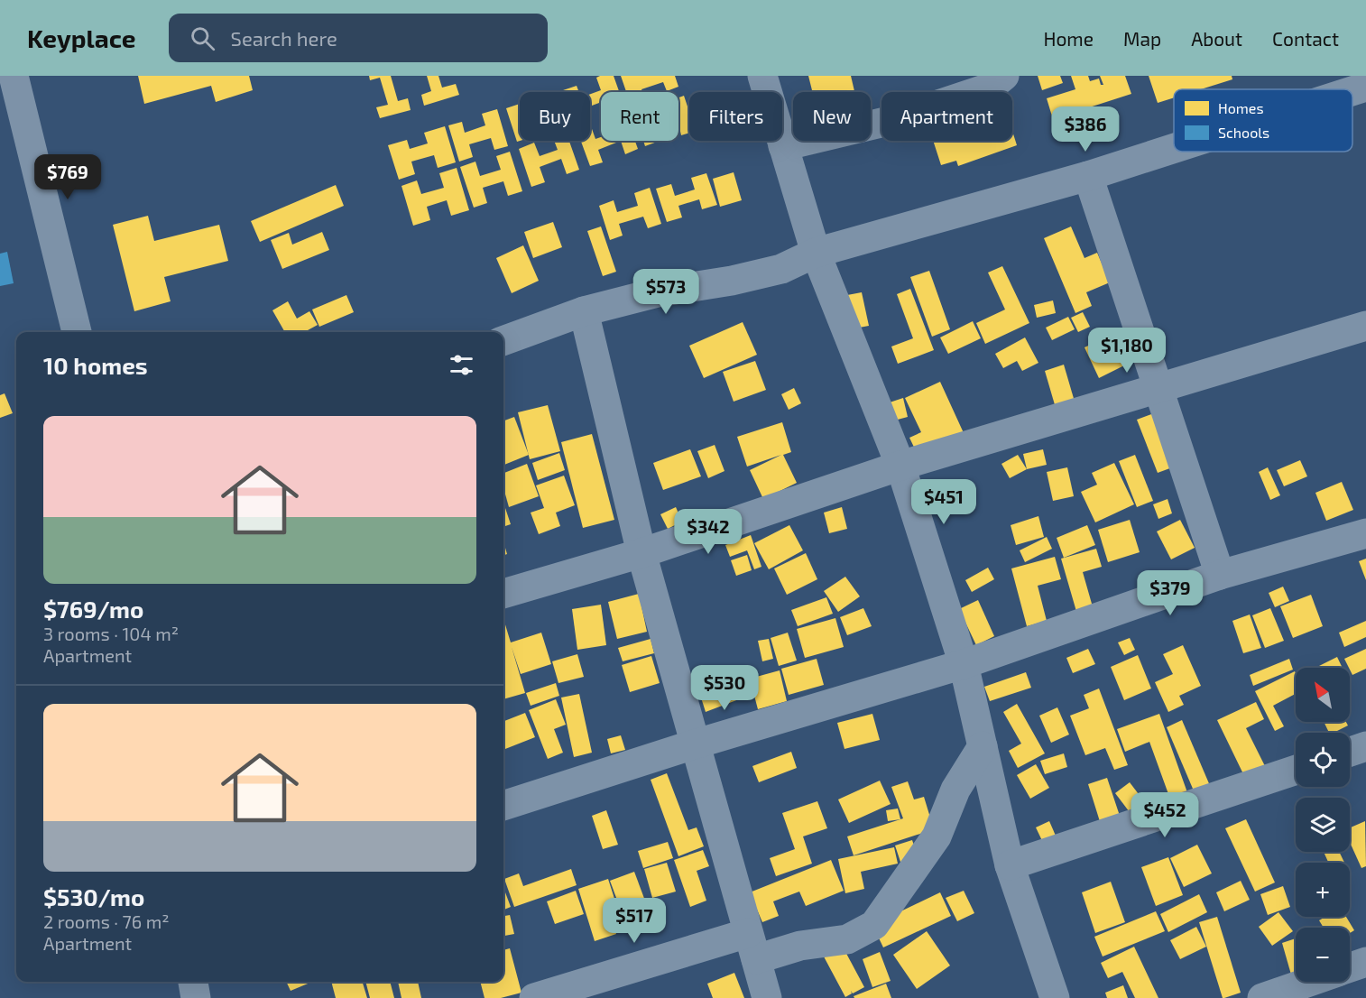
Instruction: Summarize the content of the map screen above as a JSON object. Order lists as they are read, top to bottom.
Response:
{
  "legend": ["Homes", "Schools"],
  "north": "top left",
  "page": {
    "header": "Keyplace",
    "search": "Search here",
    "nav": [
      "Home",
      "Map",
      "About",
      "Contact"
    ],
    "chip": [
      "Buy",
      "Rent",
      "Filters",
      "New",
      "Apartment"
    ],
    "price": [
      "$386",
      "$769",
      "$573",
      "$1,180",
      "$451",
      "$342",
      "$379",
      "$530",
      "$452",
      "$517"
    ],
    "heading": "10 homes",
    "list": [
      {
        "name": "$769/mo",
        "note": "3 rooms · 104 m² · Apartment"
      },
      {
        "name": "$530/mo",
        "note": "2 rooms · 76 m² · Apartment"
      }
    ],
    "map_buttons": ["+", "−"]
  }
}
